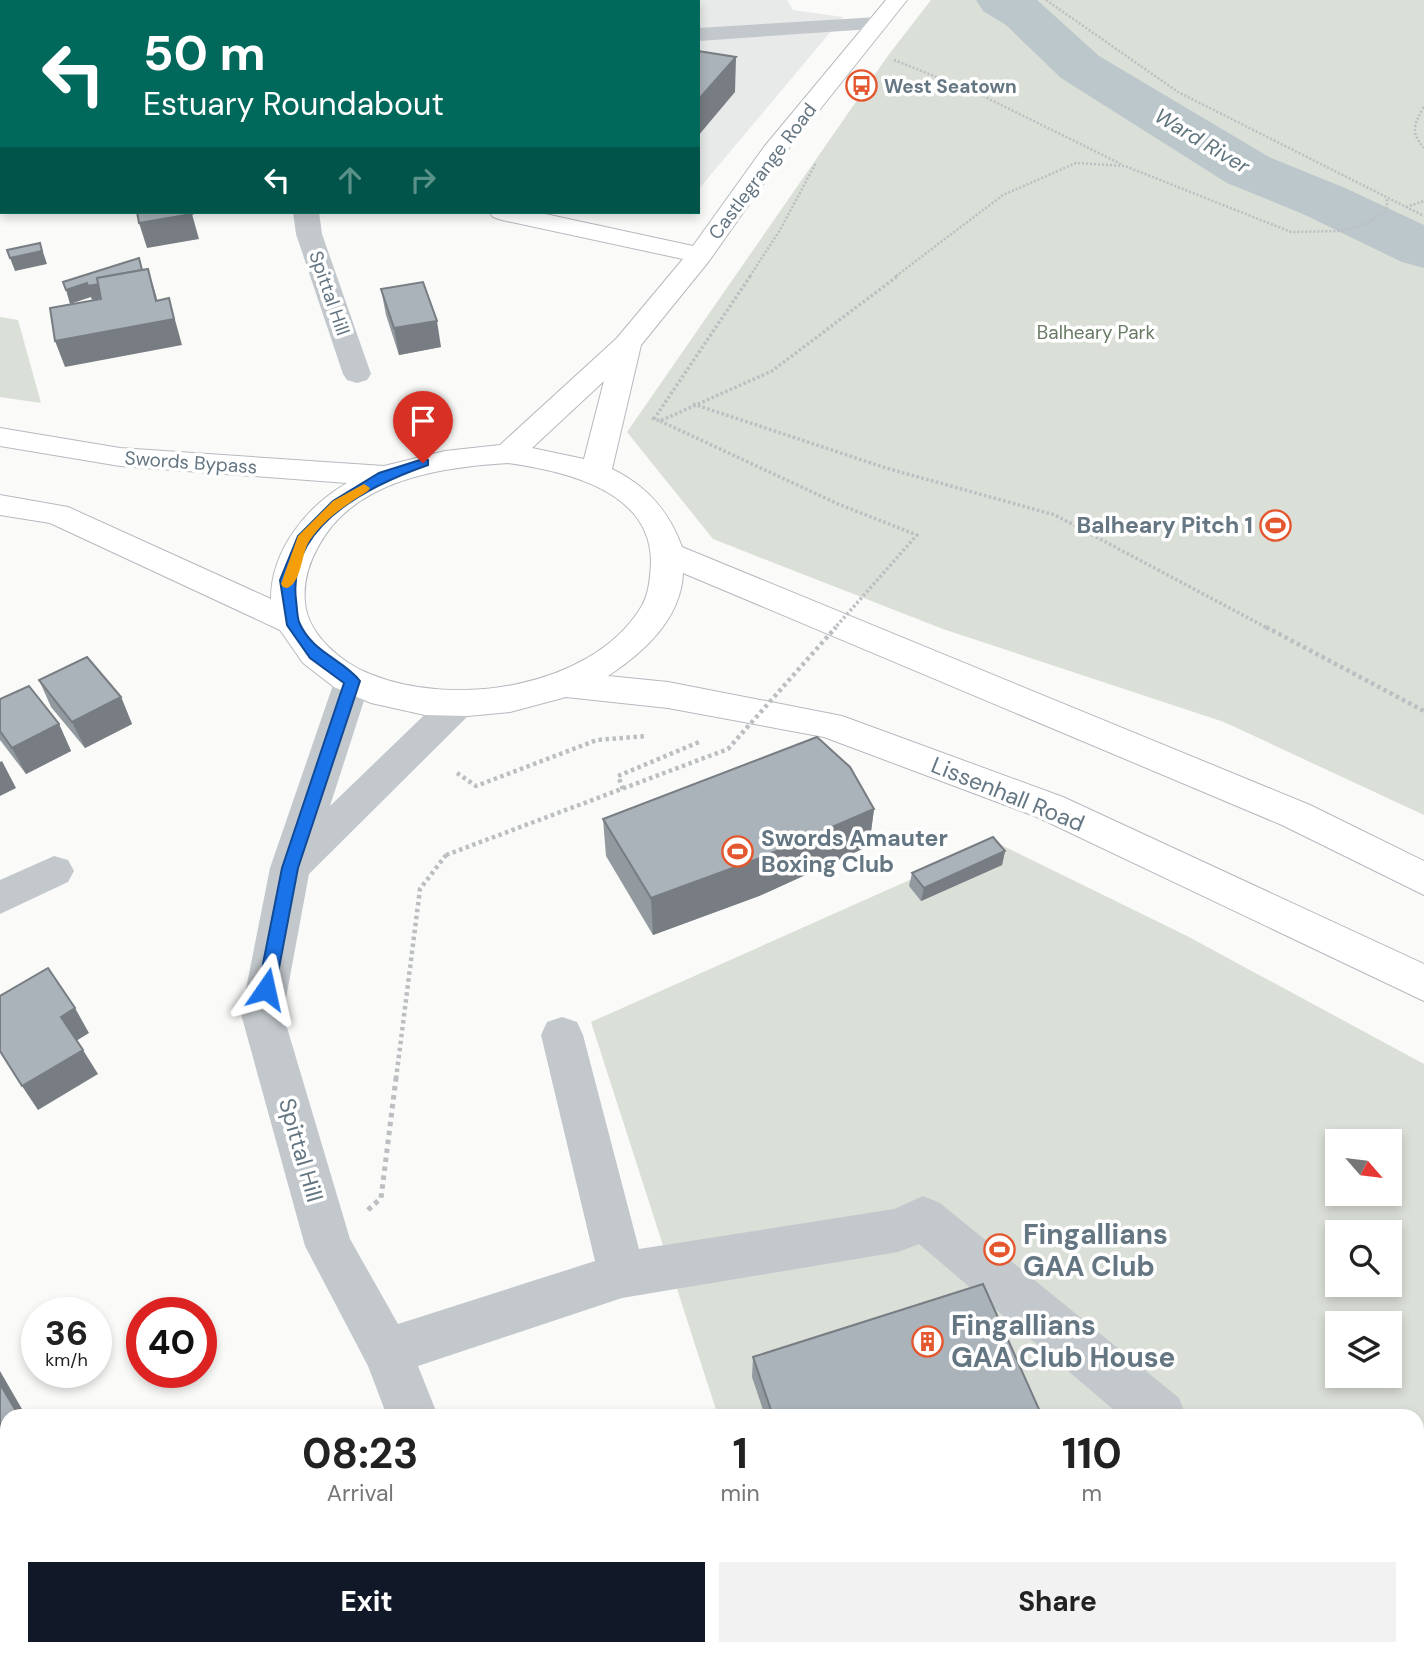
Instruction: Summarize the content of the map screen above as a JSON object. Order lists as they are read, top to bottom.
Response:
{
  "streets": {
    "main road": ["Castlegrange Road", "Swords Bypass", "Lissenhall Road"],
    "street": ["Spittal Hill"]
  },
  "water": ["Ward River"],
  "parks": ["Balheary Park"],
  "places": {
    "bus stop": ["West Seatown"],
    "sports": ["Balheary Pitch 1", "Swords Amauter Boxing Club", "Fingallians GAA Club"],
    "building": ["Fingallians GAA Club House"]
  },
  "north": "bottom right",
  "page": {
    "turn": ["50 m", "Estuary Roundabout"],
    "speed": "36 km/h",
    "limit": "40",
    "eta": [
      "08:23",
      "Arrival",
      "1",
      "min",
      "110",
      "m"
    ],
    "buttons": ["Exit", "Share"]
  }
}
